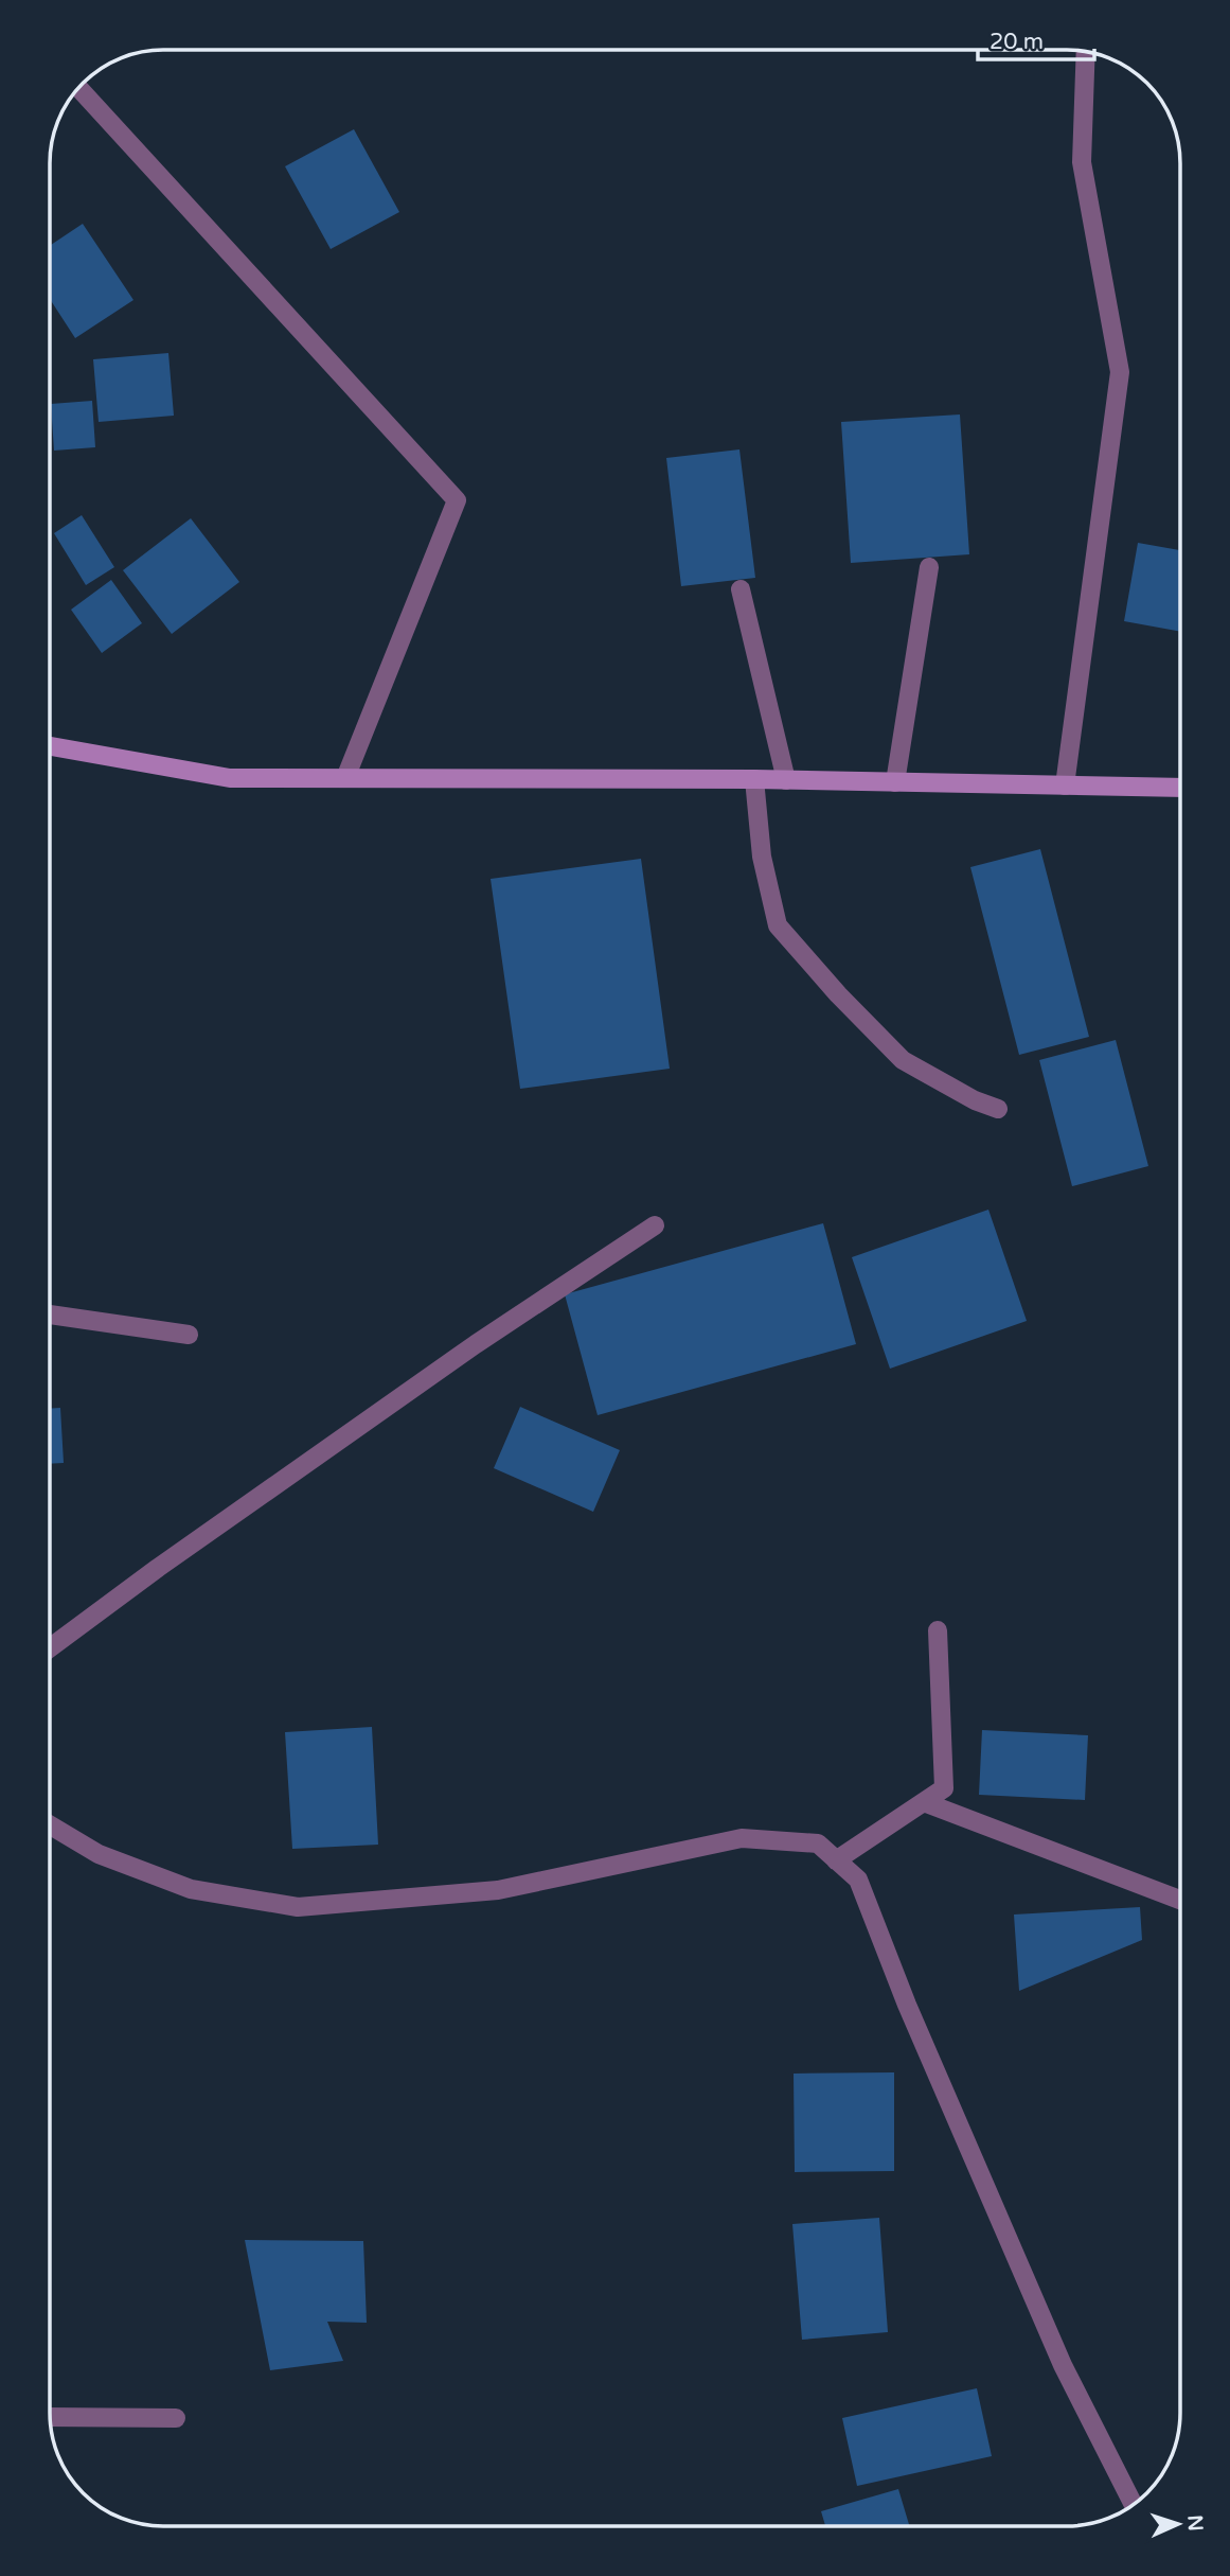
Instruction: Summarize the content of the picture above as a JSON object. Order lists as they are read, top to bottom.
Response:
{
  "scale_bar": "20 m",
  "north": "right"
}
